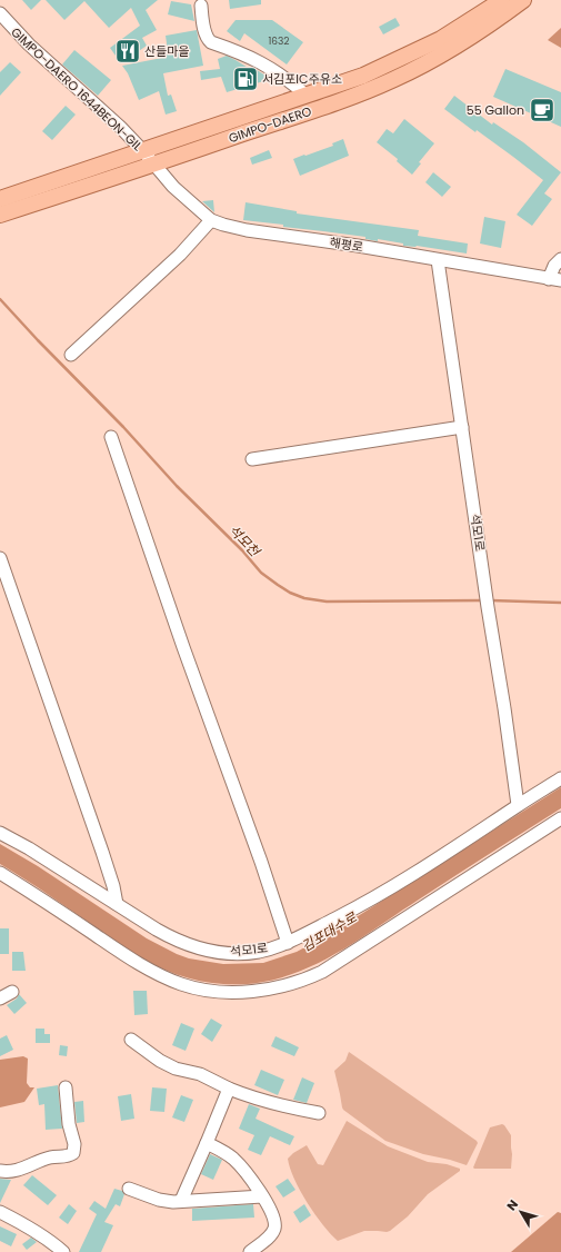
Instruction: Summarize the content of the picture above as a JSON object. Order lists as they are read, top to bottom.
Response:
{
  "streets": {
    "main road": ["GIMPO-DAERO"],
    "lane": ["GIMPO-DAERO 1644BEON-GIL", "해평로", "석모1로"]
  },
  "crossings": [
    ["GIMPO-DAERO 1644BEON-GIL", "GIMPO-DAERO"],
    ["GIMPO-DAERO 1644BEON-GIL", "해평로"],
    ["GIMPO-DAERO", "해평로"],
    ["해평로", "석모1로"]
  ],
  "water": ["석모천", "김포대수로"],
  "places": {
    "restaurant": ["산들마을"],
    "fuel station": ["서김포IC주유소"],
    "cafe": ["55 Gallon"]
  },
  "house_numbers": ["1632"],
  "north": "top left"
}
